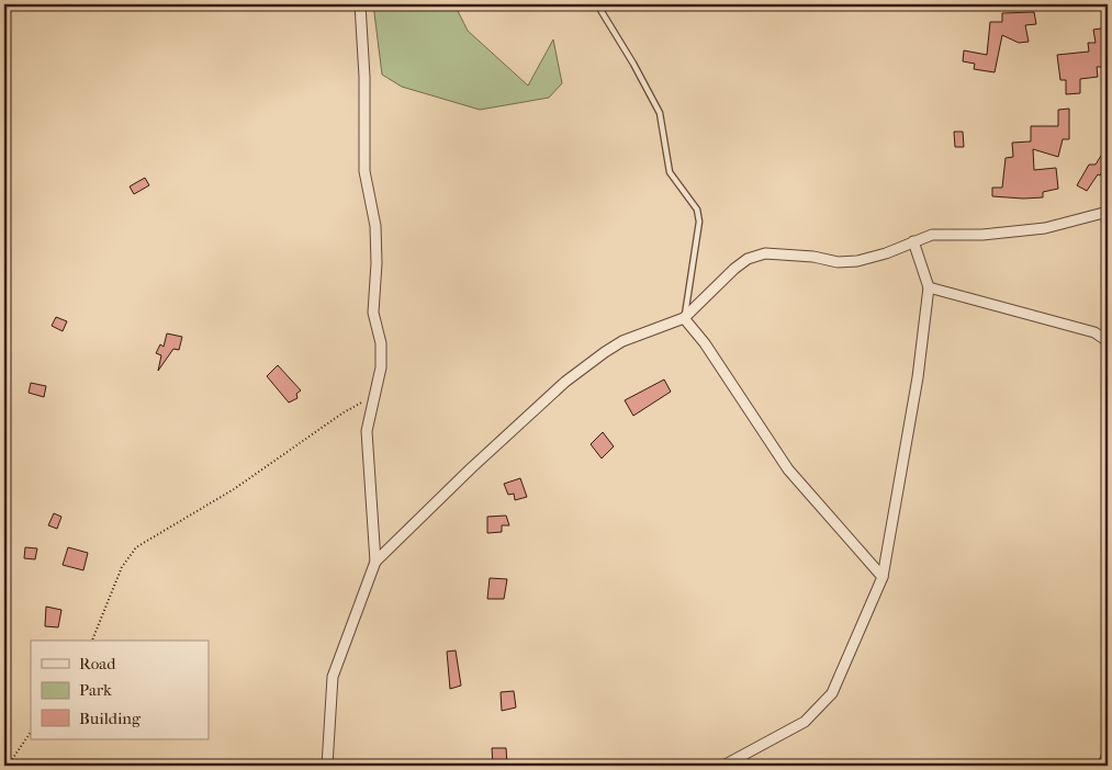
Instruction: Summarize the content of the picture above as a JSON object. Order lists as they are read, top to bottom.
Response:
{
  "legend": ["Road", "Park", "Building"]
}
